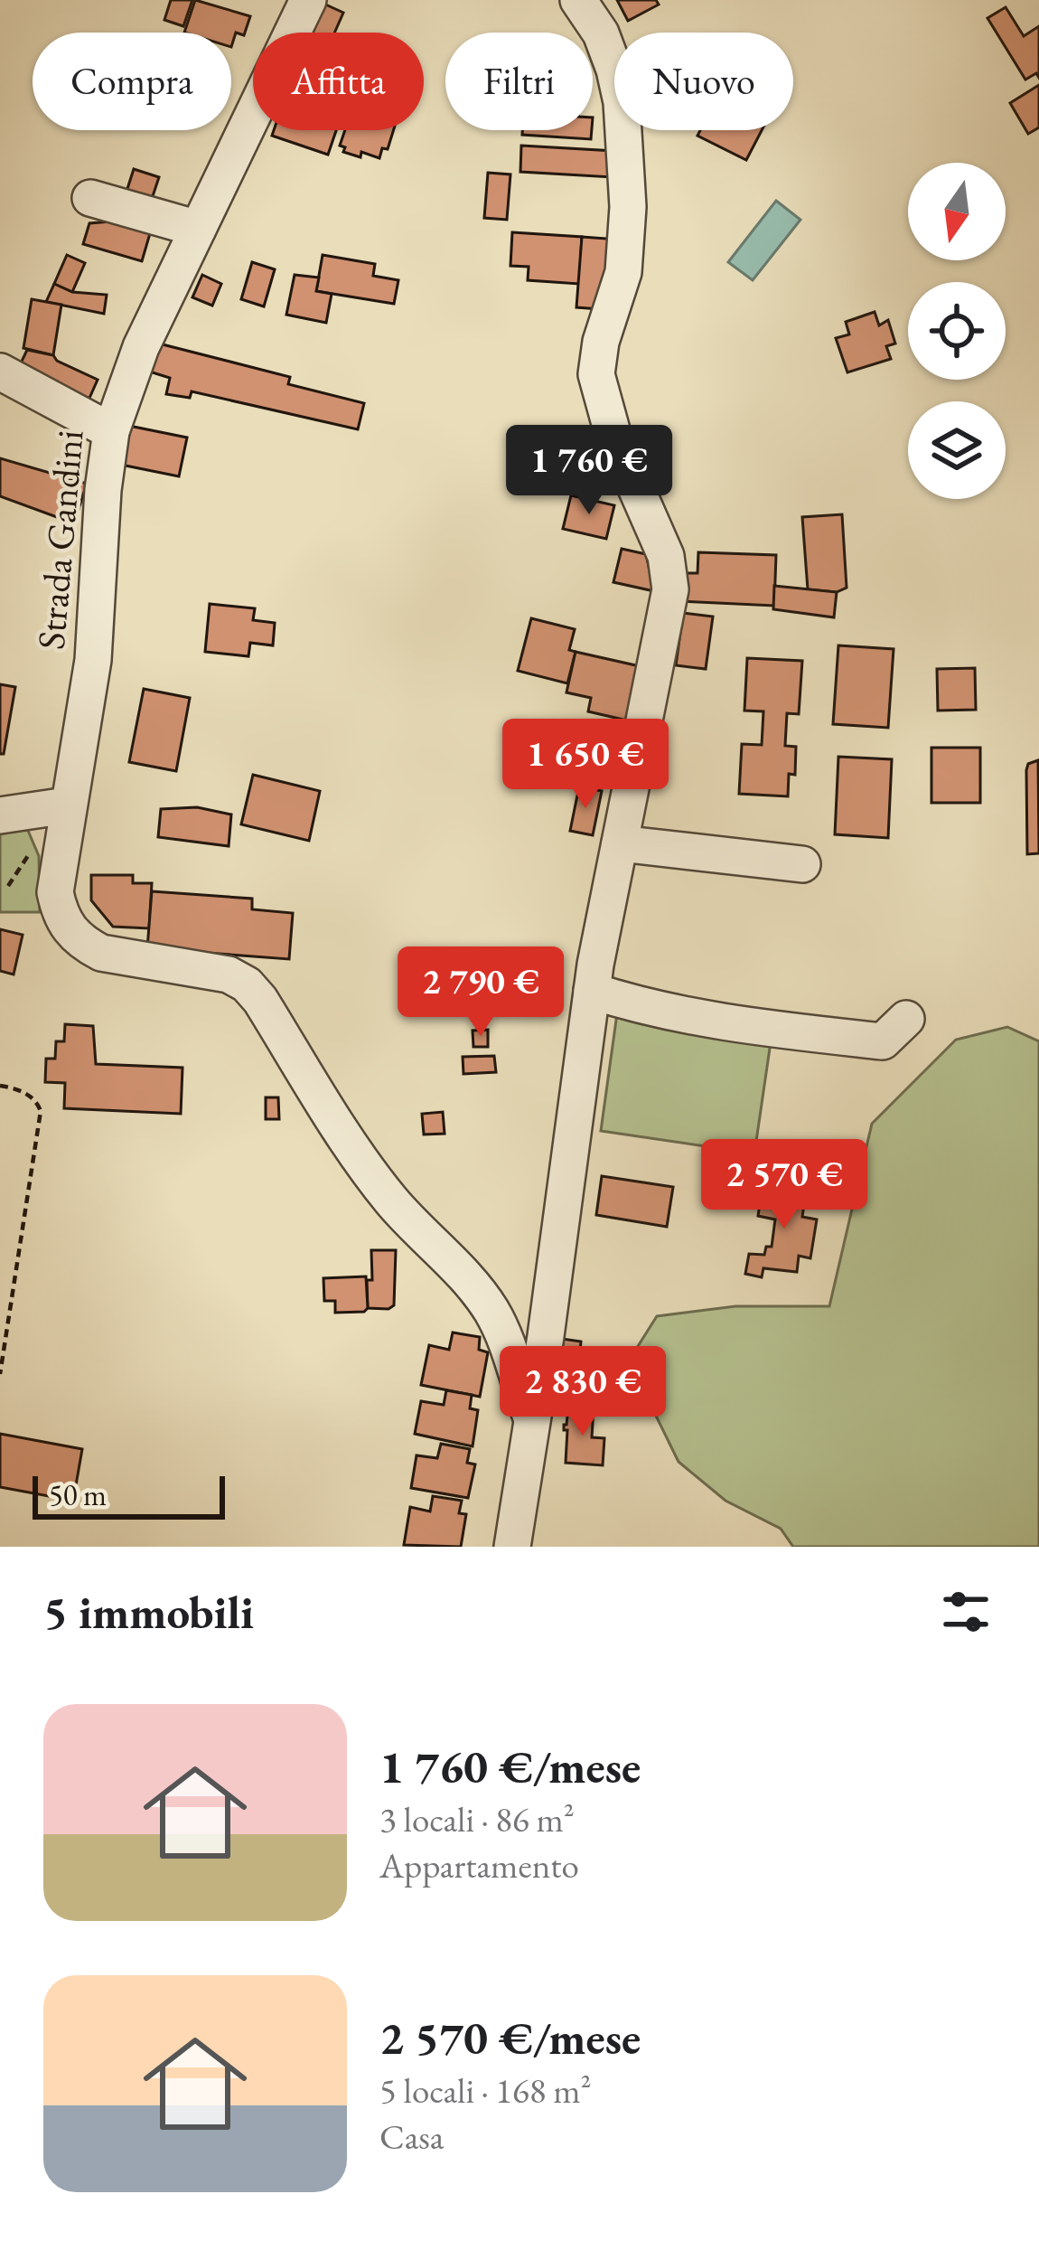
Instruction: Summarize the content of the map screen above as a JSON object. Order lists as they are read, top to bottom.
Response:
{
  "streets": {
    "street": ["Strada Gandini"]
  },
  "scale_bar": "50 m",
  "north": "bottom",
  "page": {
    "chip": [
      "Compra",
      "Affitta",
      "Filtri",
      "Nuovo"
    ],
    "price": [
      "1 760 €",
      "1 650 €",
      "2 790 €",
      "2 570 €",
      "2 830 €"
    ],
    "scale": "50 m",
    "heading": "5 immobili",
    "list": [
      {
        "name": "1 760 €/mese",
        "note": "3 locali · 86 m² · Appartamento"
      },
      {
        "name": "2 570 €/mese",
        "note": "5 locali · 168 m² · Casa"
      }
    ]
  }
}
